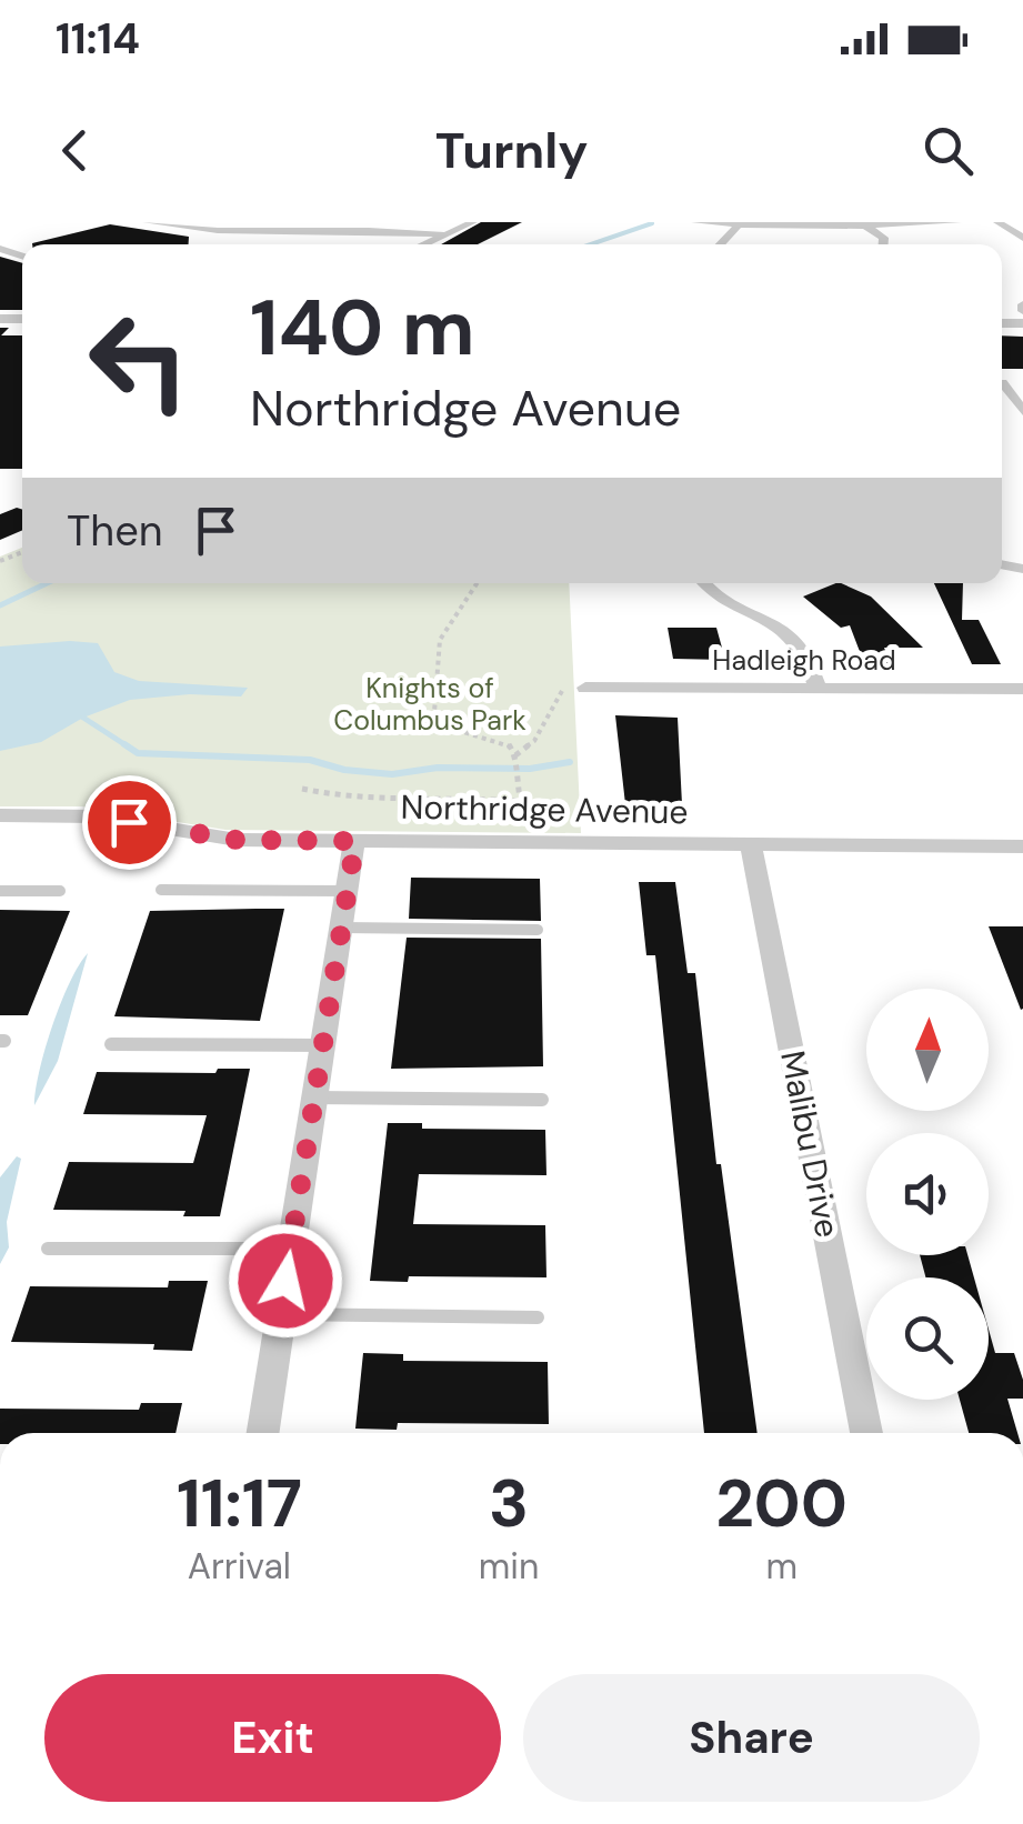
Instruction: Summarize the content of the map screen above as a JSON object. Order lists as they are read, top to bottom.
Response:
{
  "streets": {
    "street": ["Hadleigh Road", "Northridge Avenue", "Malibu Drive"]
  },
  "crossings": [
    ["Northridge Avenue", "Malibu Drive"]
  ],
  "parks": ["Knights of Columbus Park"],
  "north": "top",
  "page": {
    "status": "11:14",
    "header": "Turnly",
    "turn": ["140 m", "Northridge Avenue"],
    "then": "Then",
    "eta": [
      "11:17",
      "Arrival",
      "3",
      "min",
      "200",
      "m"
    ],
    "buttons": ["Exit", "Share"]
  }
}
